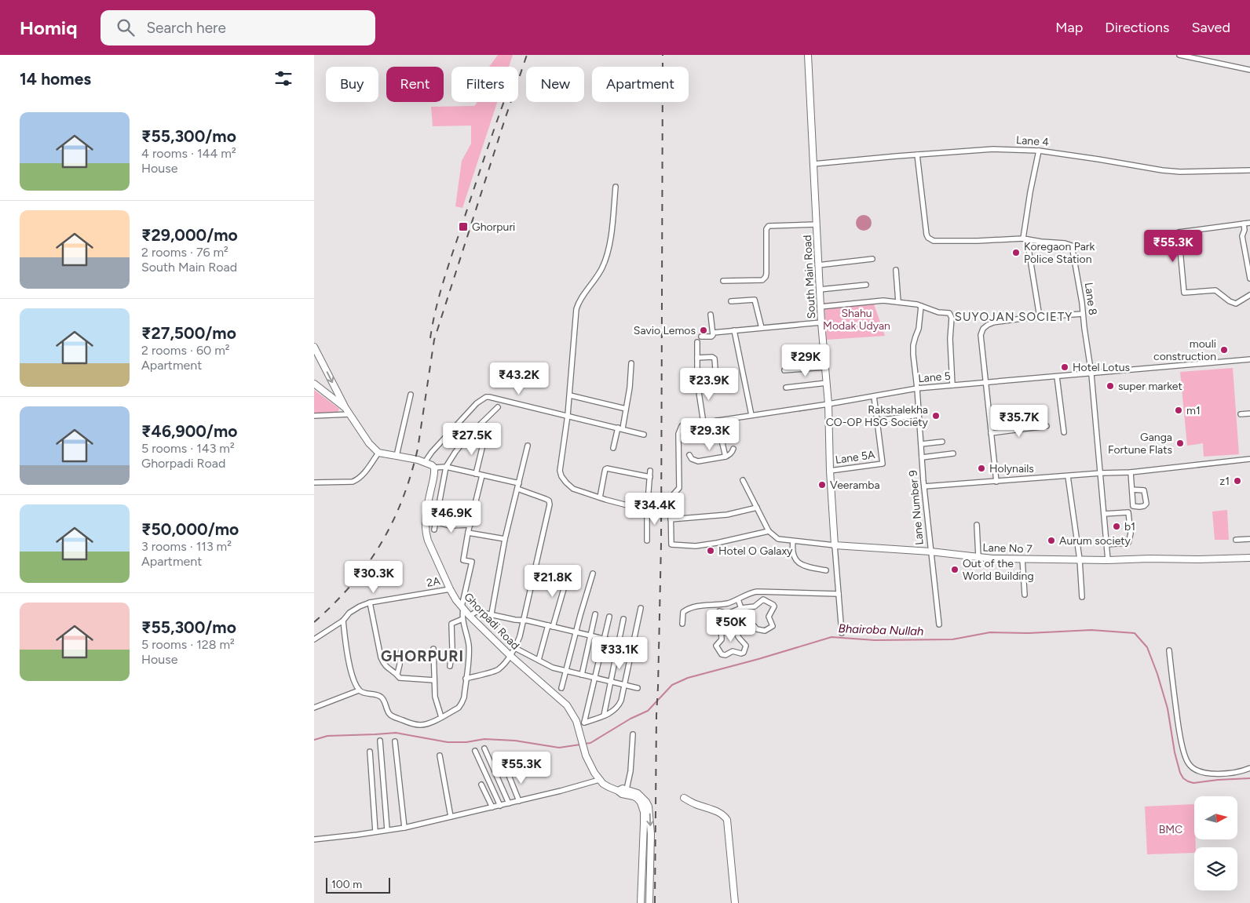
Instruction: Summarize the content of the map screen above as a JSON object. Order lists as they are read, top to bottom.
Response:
{
  "streets": {
    "main road": ["South Main Road", "Lane No 7", "Ghorpadi Road"],
    "street": [
      "Lane 4",
      "Lane 8",
      "Lane 5",
      "Lane 5A",
      "Lane Number 9",
      "2A"
    ]
  },
  "crossings": [
    ["Lane 4", "South Main Road"],
    ["Lane 4", "Lane 8"],
    ["South Main Road", "Lane 5"],
    ["South Main Road", "Lane 5A"],
    ["South Main Road", "Lane No 7"],
    ["Lane 8", "Lane 5"],
    ["Lane 8", "Lane No 7"],
    ["Lane 5", "Lane Number 9"],
    ["Lane Number 9", "Lane No 7"],
    ["2A", "Ghorpadi Road"]
  ],
  "districts": ["SUYOJAN SOCIETY", "GHORPURI"],
  "water": ["Bhairoba Nullah"],
  "parks": ["Shahu Modak Udyan", "BMC"],
  "places": {
    "transit": ["Ghorpuri"],
    "other": [
      "Koregaon Park Police Station",
      "Savio Lemos",
      "mouli construction",
      "Hotel Lotus",
      "super market",
      "m1",
      "Rakshalekha CO-OP HSG Society",
      "Ganga Fortune Flats",
      "Holynails",
      "z1",
      "Veeramba",
      "b1",
      "Aurum society",
      "Hotel O Galaxy",
      "Out of the World Building"
    ]
  },
  "scale_bar": "100 m",
  "north": "right",
  "page": {
    "header": "Homiq",
    "search": "Search here",
    "nav": ["Map", "Directions", "Saved"],
    "heading": "14 homes",
    "chip": [
      "Buy",
      "Rent",
      "Filters",
      "New",
      "Apartment"
    ],
    "list": [
      {
        "name": "₹55,300/mo",
        "note": "4 rooms · 144 m² · House"
      },
      {
        "name": "₹29,000/mo",
        "note": "2 rooms · 76 m² · South Main Road"
      },
      {
        "name": "₹27,500/mo",
        "note": "2 rooms · 60 m² · Apartment"
      },
      {
        "name": "₹46,900/mo",
        "note": "5 rooms · 143 m² · Ghorpadi Road"
      },
      {
        "name": "₹50,000/mo",
        "note": "3 rooms · 113 m² · Apartment"
      },
      {
        "name": "₹55,300/mo",
        "note": "5 rooms · 128 m² · House"
      }
    ],
    "price": [
      "₹55.3K",
      "₹29K",
      "₹43.2K",
      "₹23.9K",
      "₹35.7K",
      "₹29.3K",
      "₹27.5K",
      "₹34.4K",
      "₹46.9K",
      "₹30.3K",
      "₹21.8K",
      "₹50K",
      "₹33.1K",
      "₹55.3K"
    ],
    "scale": "100 m"
  }
}
